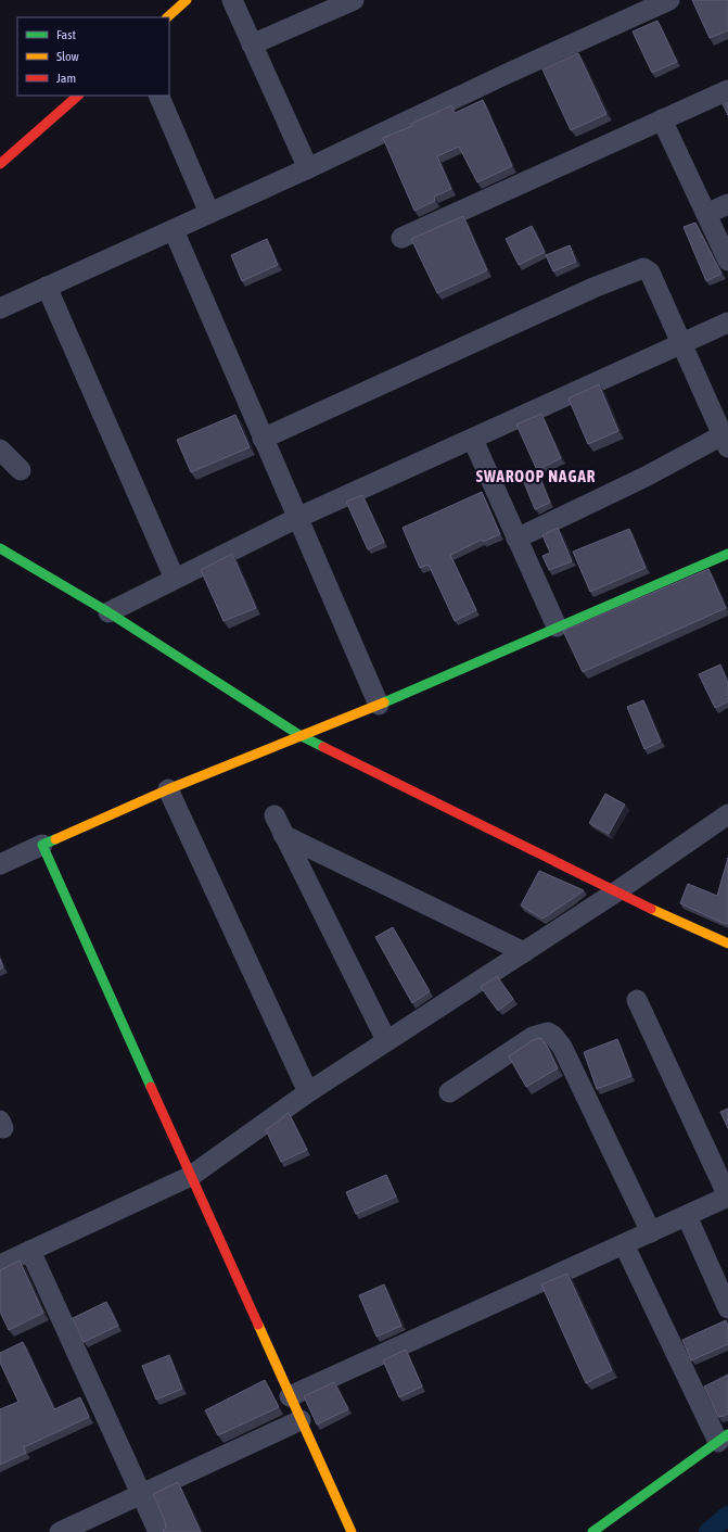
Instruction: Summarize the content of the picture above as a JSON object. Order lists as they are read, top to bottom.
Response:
{
  "districts": ["SWAROOP NAGAR"],
  "legend": ["Fast", "Slow", "Jam"]
}
